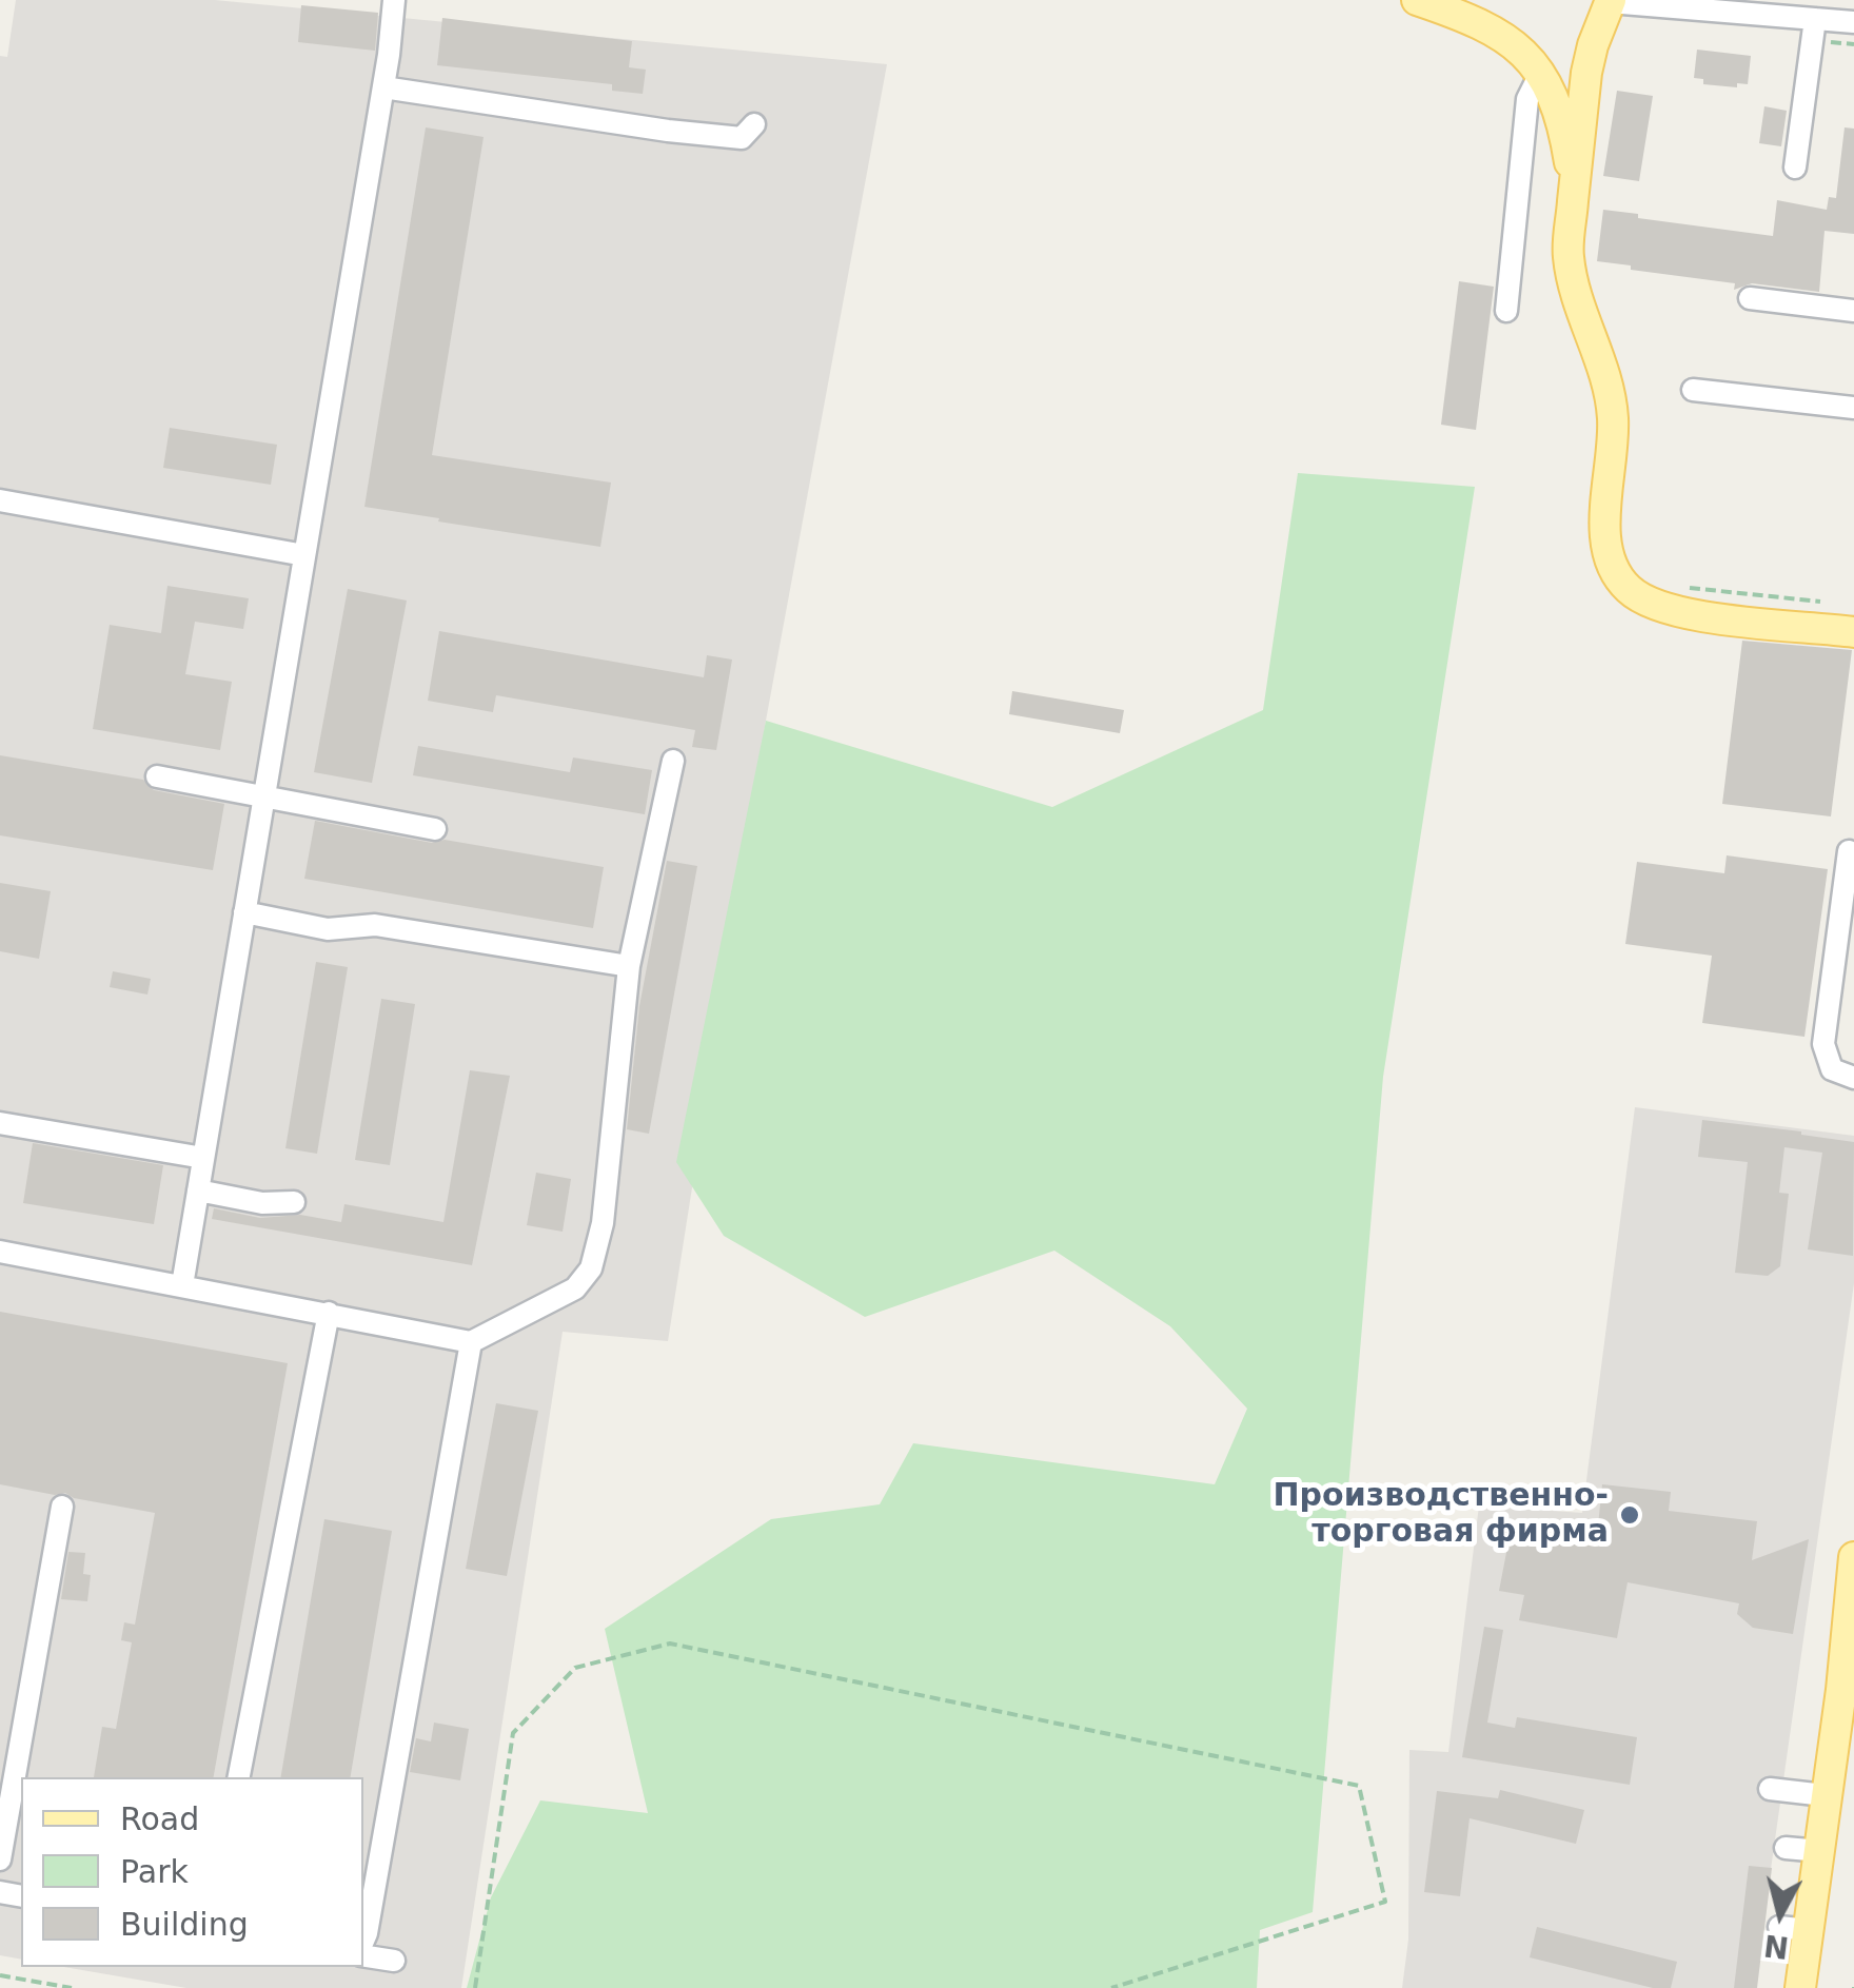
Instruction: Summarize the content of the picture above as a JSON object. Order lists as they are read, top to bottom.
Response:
{
  "places": ["Производственно- торговая фирма"],
  "legend": ["Road", "Park", "Building"],
  "north": "bottom"
}
